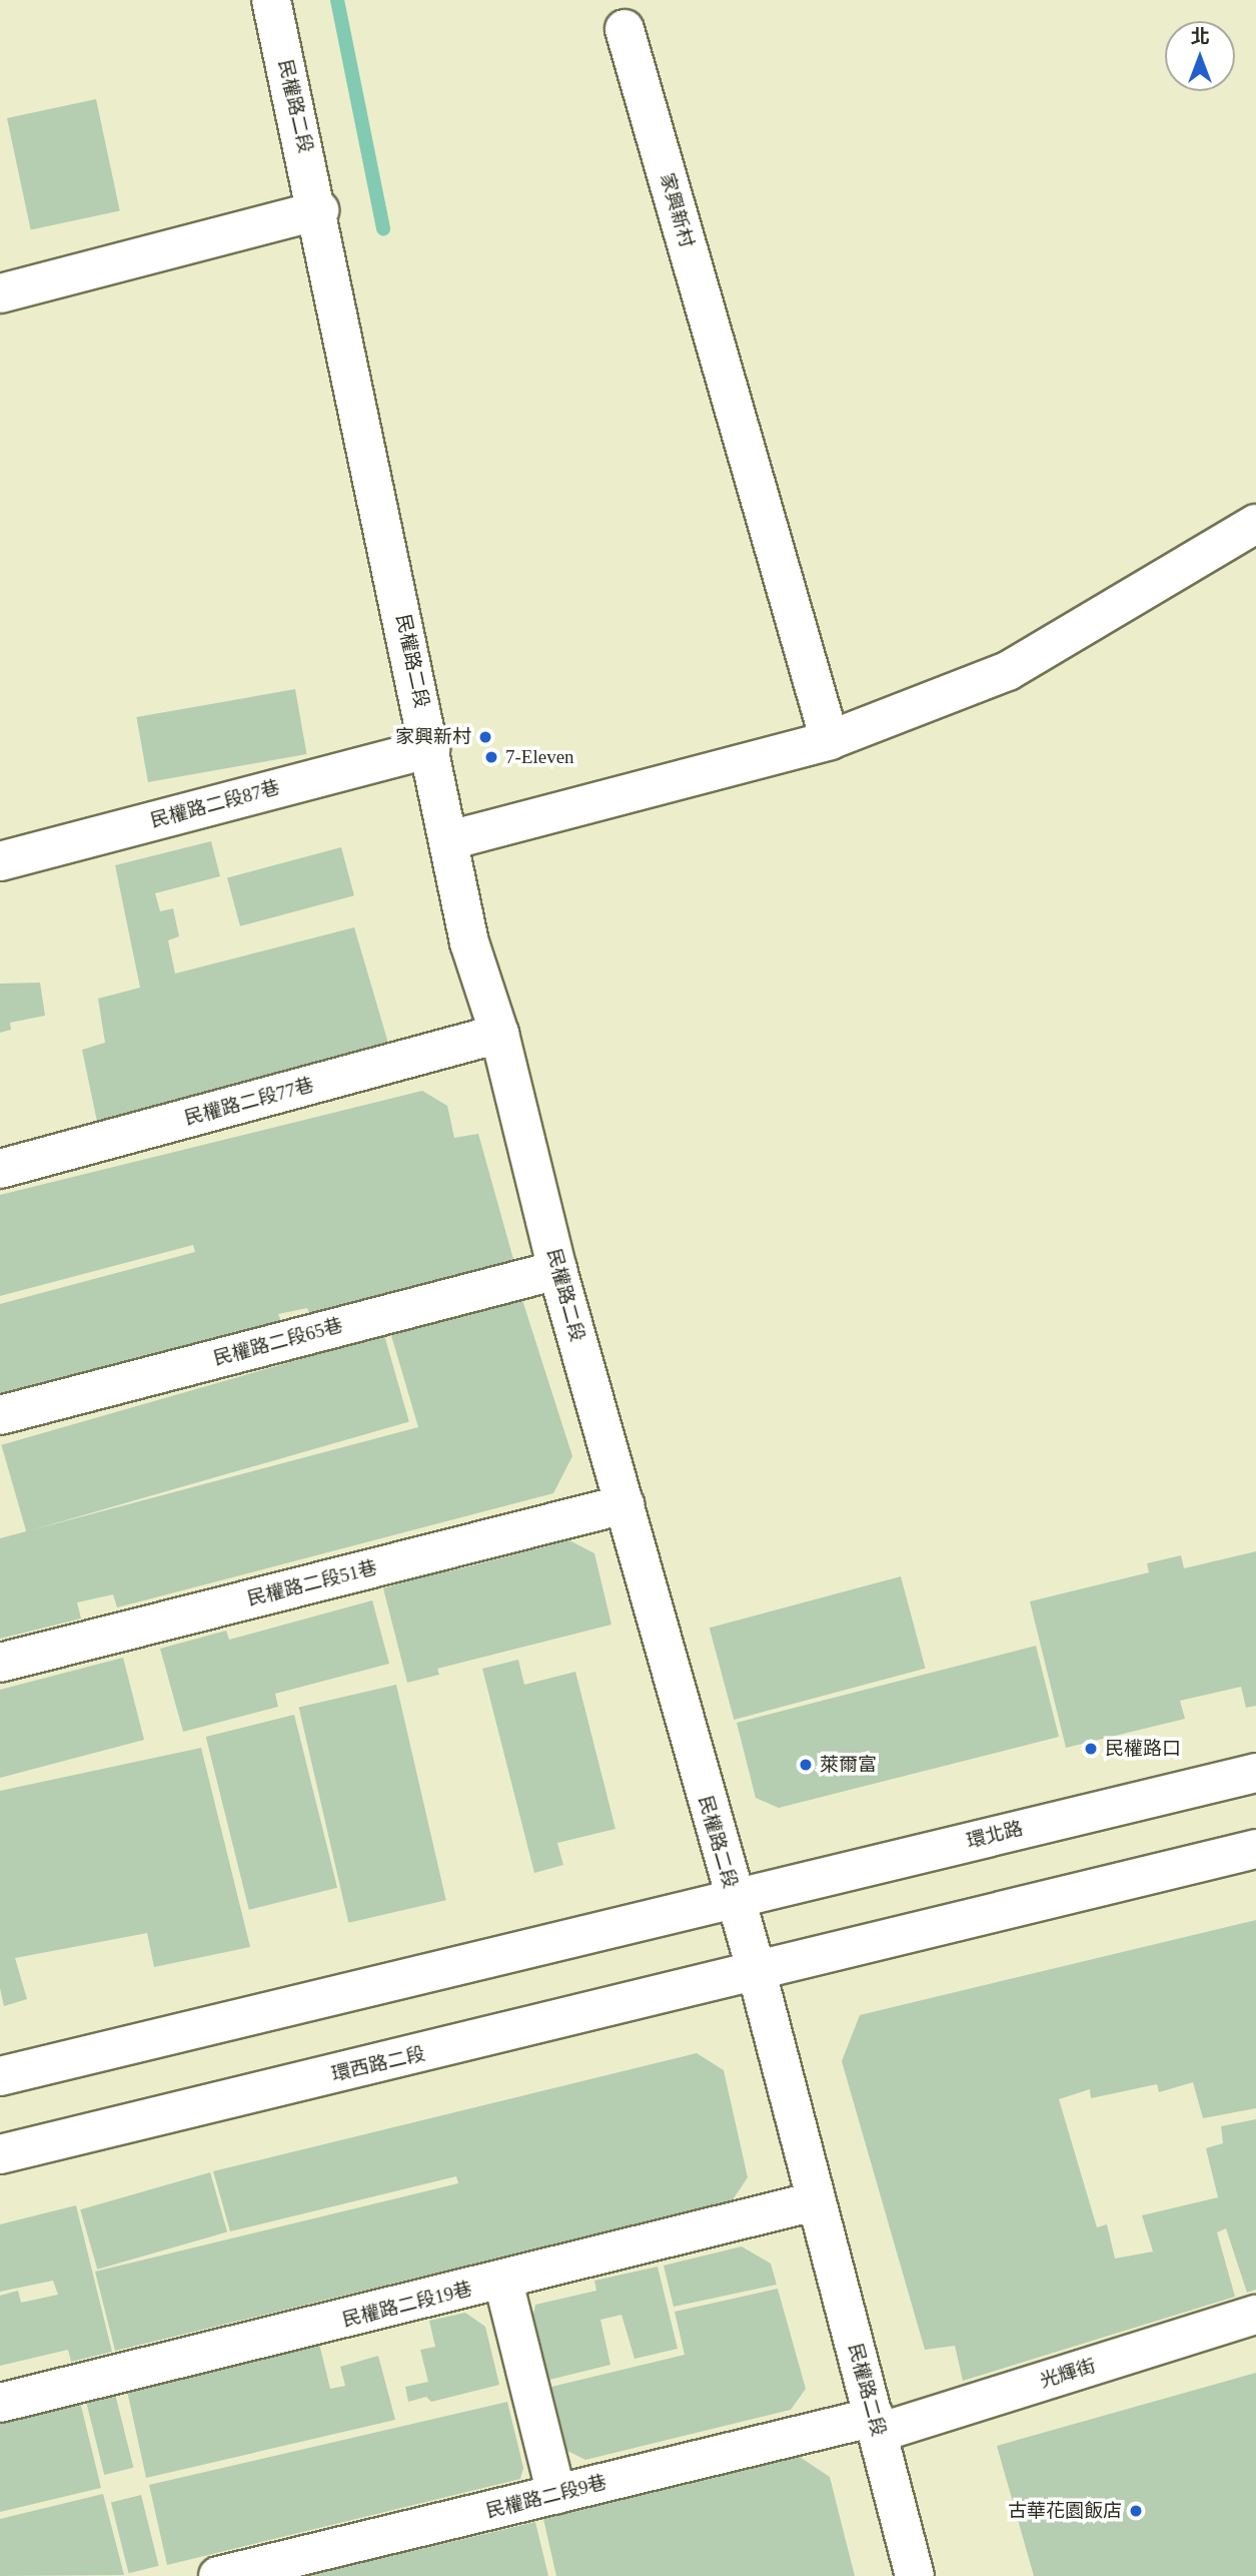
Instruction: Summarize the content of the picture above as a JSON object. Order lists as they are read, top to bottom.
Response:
{
  "streets": {
    "street": [
      "民權路二段",
      "家興新村",
      "民權路二段87巷",
      "民權路二段77巷",
      "民權路二段65巷",
      "民權路二段51巷",
      "環北路",
      "環西路二段",
      "民權路二段19巷",
      "光輝街",
      "民權路二段9巷"
    ]
  },
  "crossings": [
    ["民權路二段", "民權路二段87巷"],
    ["民權路二段", "民權路二段77巷"],
    ["民權路二段", "民權路二段65巷"],
    ["民權路二段", "民權路二段51巷"],
    ["民權路二段", "環北路"],
    ["民權路二段", "環西路二段"],
    ["民權路二段", "民權路二段19巷"],
    ["民權路二段", "光輝街"],
    ["民權路二段", "民權路二段9巷"],
    ["光輝街", "民權路二段9巷"]
  ],
  "places": [
    "家興新村",
    "7-Eleven",
    "民權路口",
    "萊爾富",
    "古華花園飯店"
  ],
  "north": "top"
}
